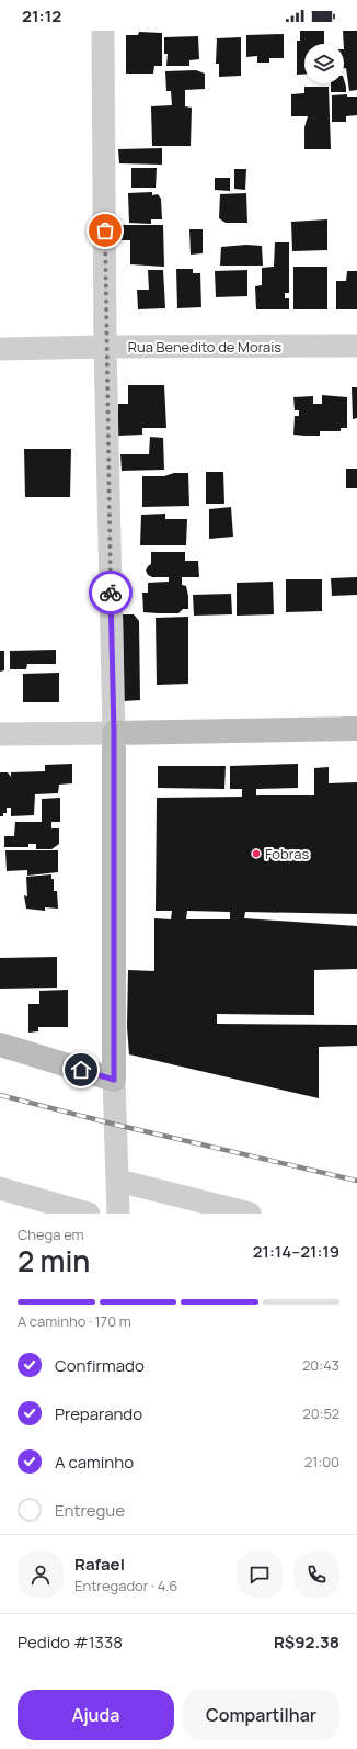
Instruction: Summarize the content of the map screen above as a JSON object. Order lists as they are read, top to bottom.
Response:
{
  "streets": {
    "street": ["Rua Benedito de Morais"]
  },
  "places": ["Fobras"],
  "page": {
    "status": "21:12",
    "heading": ["2 min", "Chega em", "21:14–21:19"],
    "panel": [
      "Rafael",
      "Entregador · 4.6",
      "Pedido #1338",
      "R$92.38"
    ],
    "bar": "A caminho · 170 m",
    "list": [
      ["Confirmado", "20:43"],
      ["Preparando", "20:52"],
      ["A caminho", "21:00"],
      "Entregue"
    ],
    "buttons": ["Ajuda", "Compartilhar"]
  }
}
